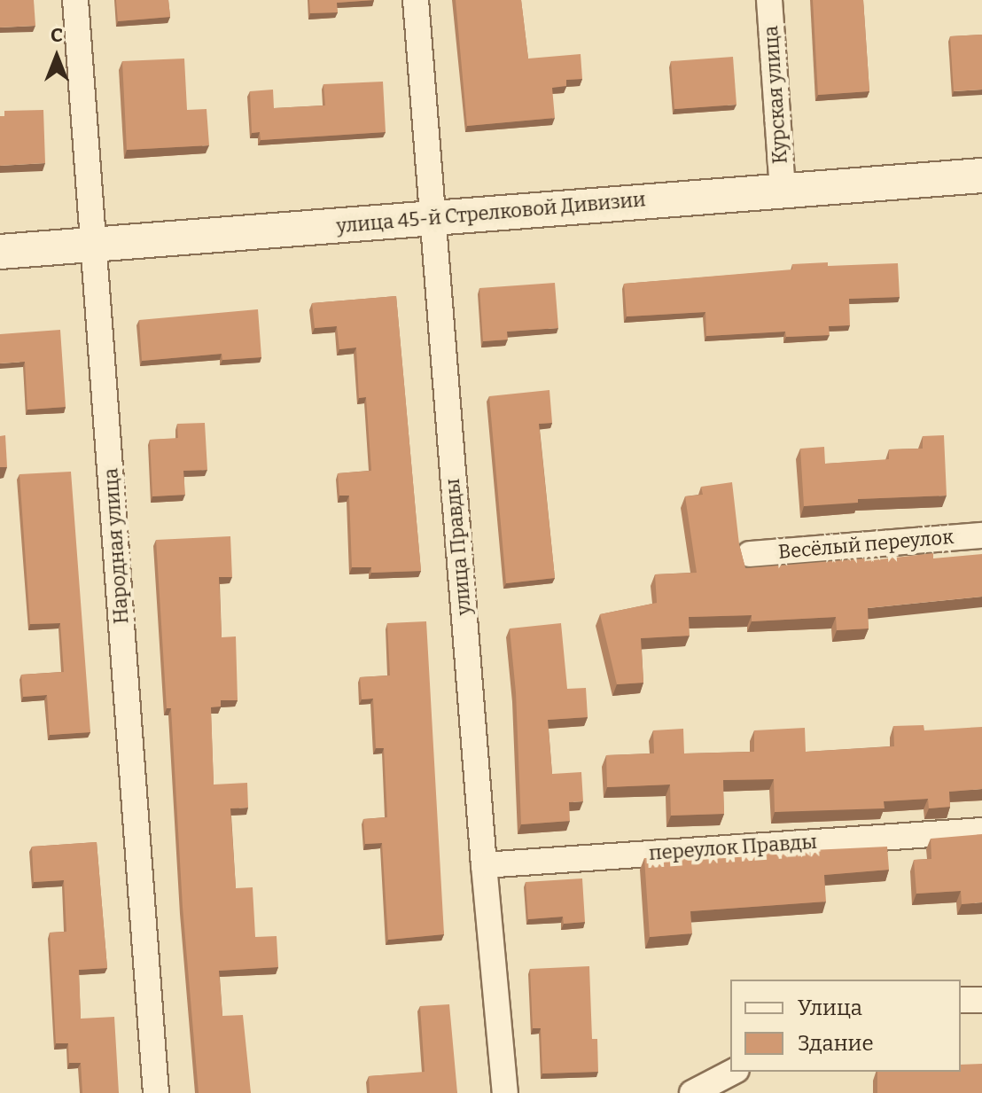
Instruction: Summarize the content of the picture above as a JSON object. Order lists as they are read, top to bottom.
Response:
{
  "streets": {
    "main road": ["улица 45-й Стрелковой Дивизии"],
    "street": [
      "Курская улица",
      "Весёлый переулок",
      "Народная улица",
      "улица Правды",
      "переулок Правды"
    ]
  },
  "crossings": [
    ["Курская улица", "улица 45-й Стрелковой Дивизии"],
    ["улица 45-й Стрелковой Дивизии", "Народная улица"],
    ["улица 45-й Стрелковой Дивизии", "улица Правды"],
    ["улица Правды", "переулок Правды"]
  ],
  "legend": ["Улица", "Здание"],
  "north": "top"
}
